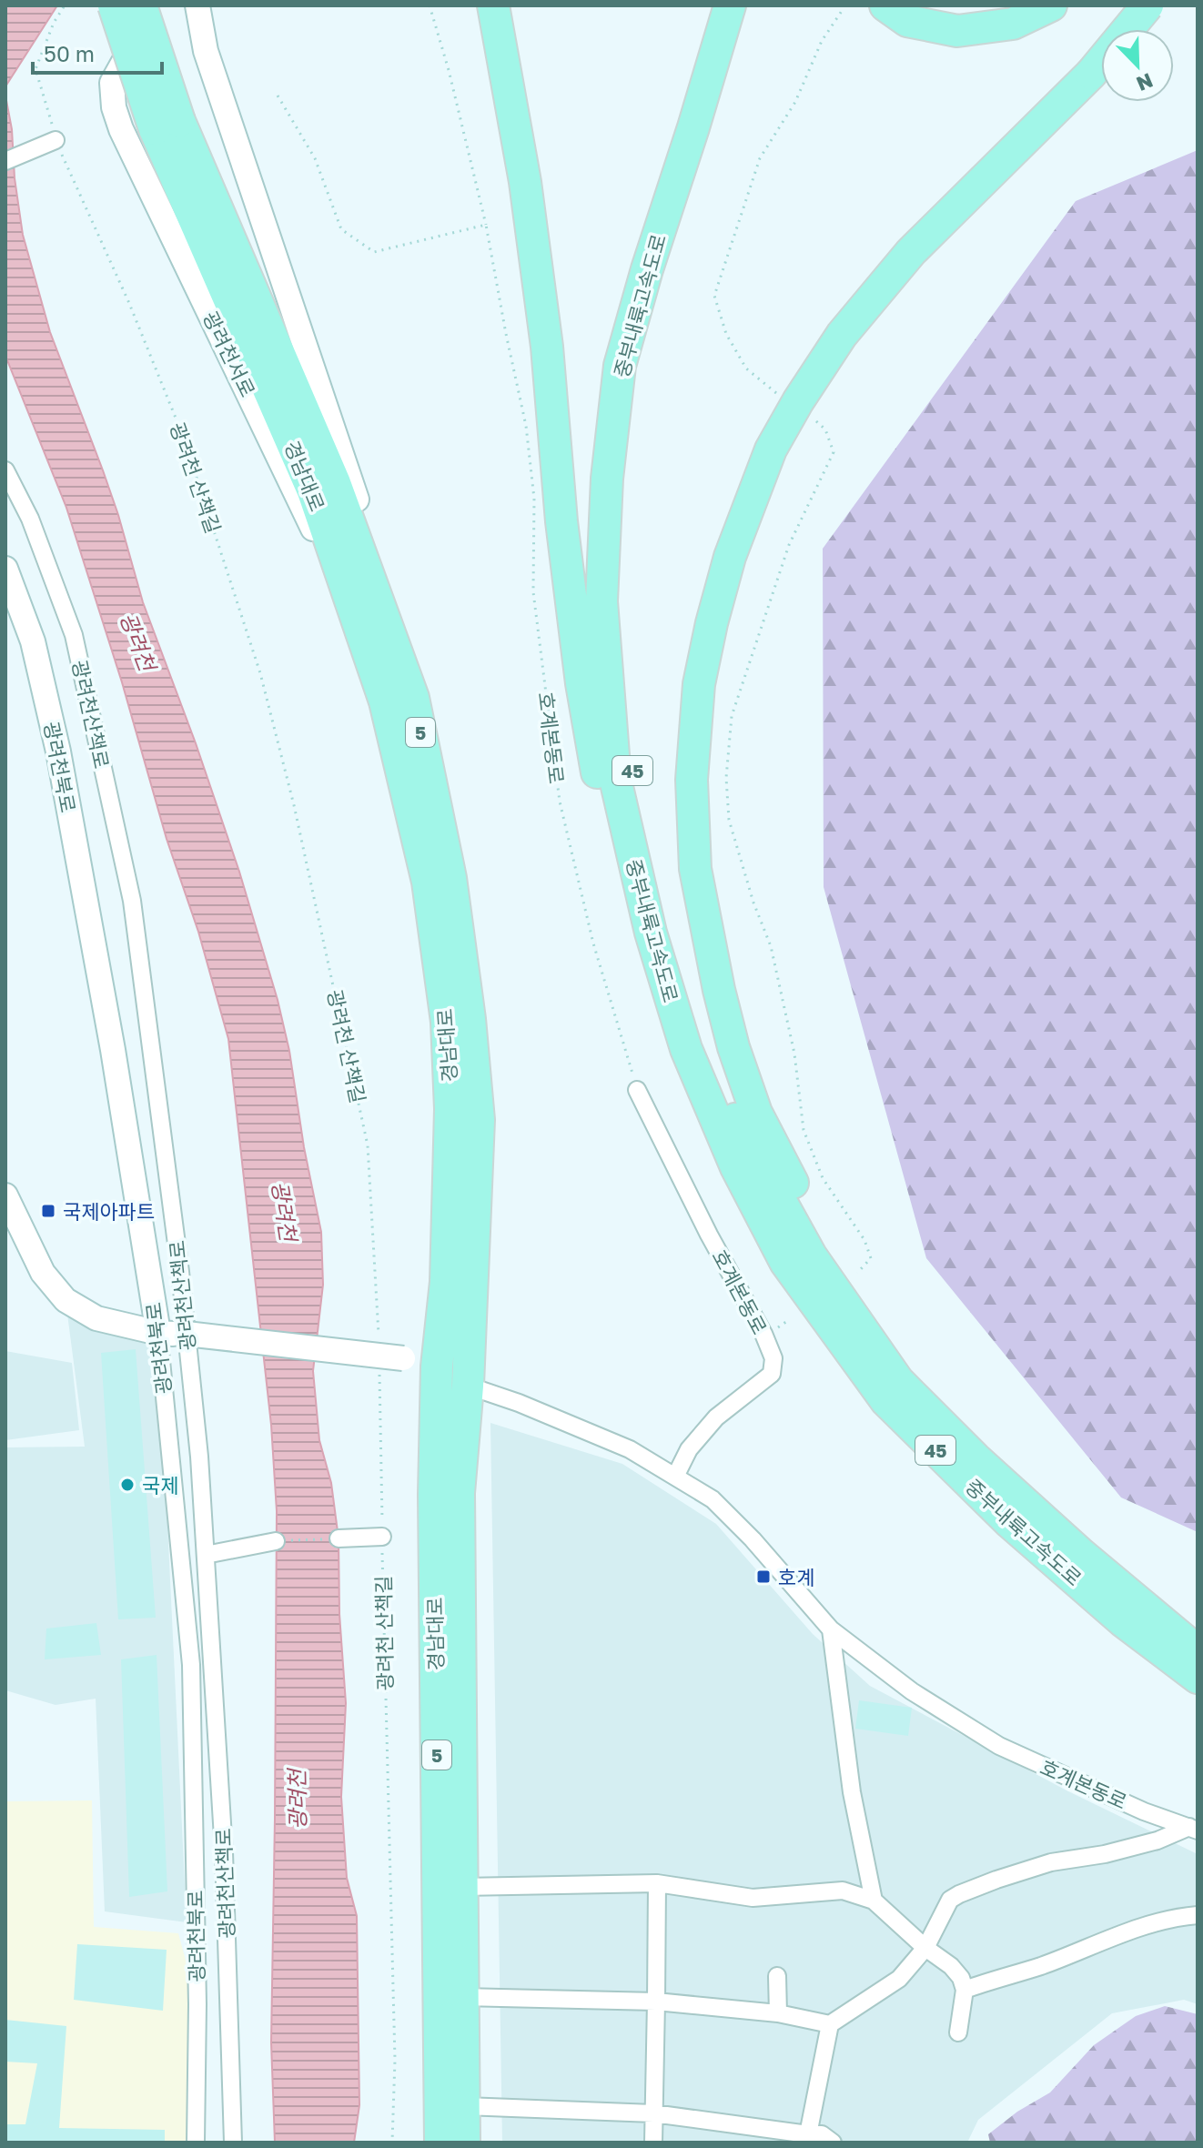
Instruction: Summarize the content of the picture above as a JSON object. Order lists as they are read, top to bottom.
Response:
{
  "streets": {
    "highway": [
      "중부내륙고속도로",
      "경남대로",
      "5",
      "45"
    ],
    "street": [
      "광려천서로",
      "광려천산책로",
      "호계본동로",
      "광려천북로"
    ],
    "path": ["광려천 산책길"]
  },
  "crossings": [
    ["광려천서로", "경남대로"],
    ["경남대로", "호계본동로"]
  ],
  "water": ["광려천"],
  "places": {
    "transit": ["국제아파트", "호계"],
    "other": ["국제"]
  },
  "scale_bar": "50 m",
  "north": "bottom right"
}
